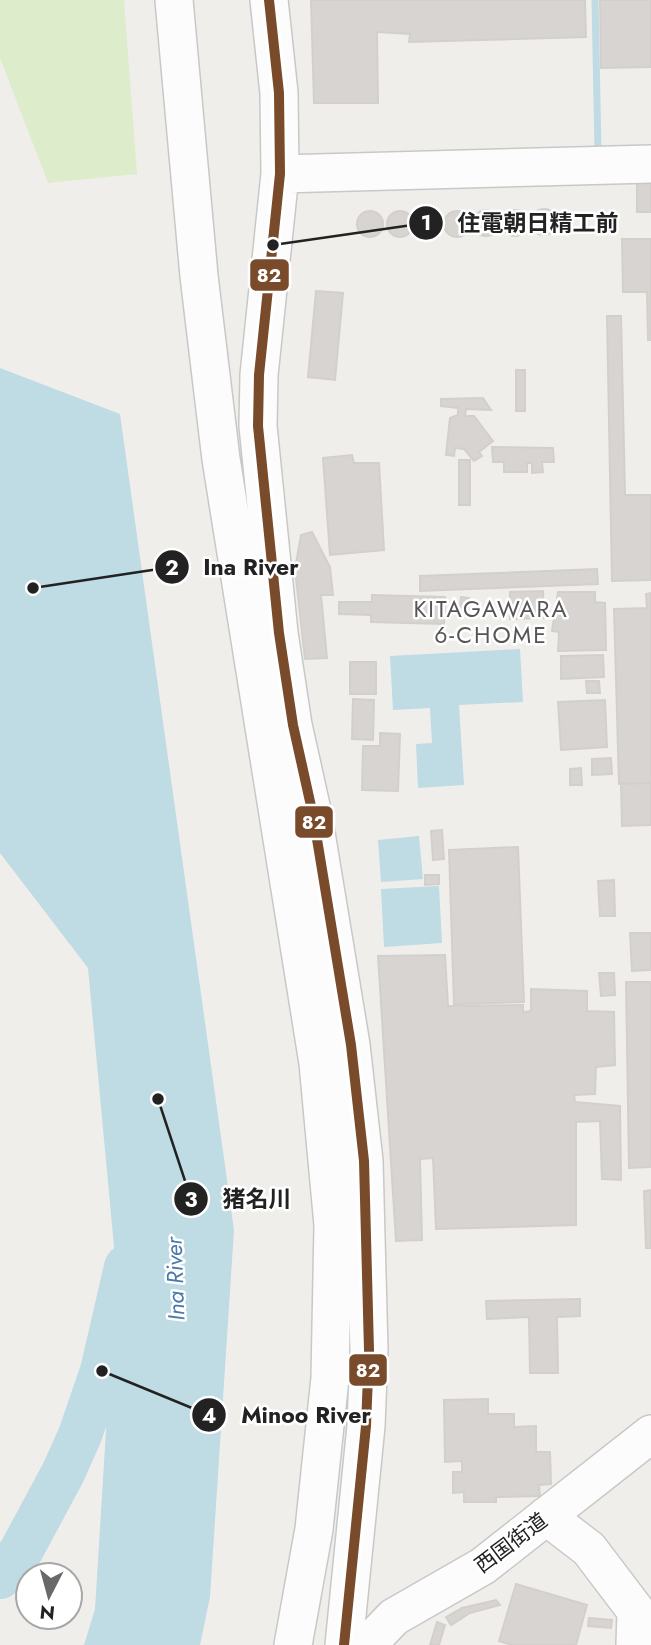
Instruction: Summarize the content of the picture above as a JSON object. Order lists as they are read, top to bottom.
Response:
{
  "streets": {
    "street": ["西国街道"]
  },
  "districts": ["KITAGAWARA 6-CHOME"],
  "water": ["Ina River"],
  "places": [
    "住電朝日精工前",
    "Ina River",
    "猪名川",
    "Minoo River"
  ],
  "lines": ["transit line 82"],
  "north": "bottom"
}
